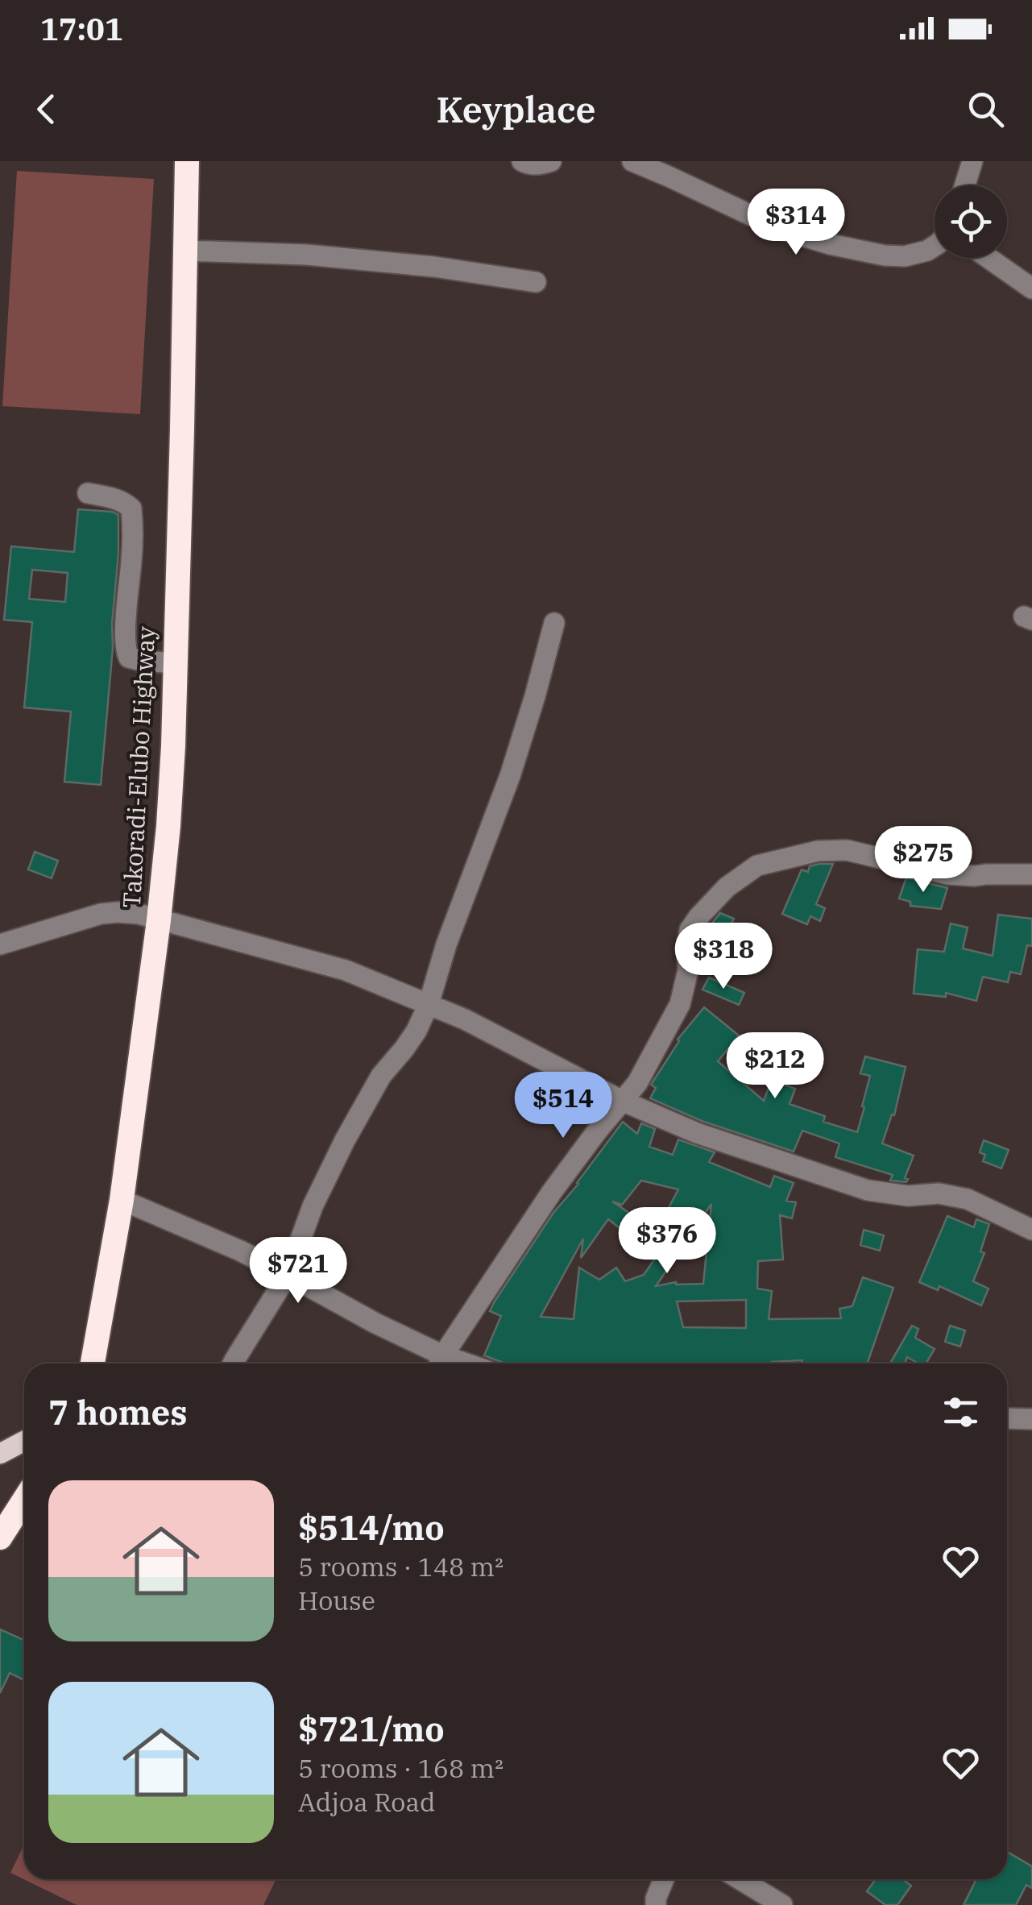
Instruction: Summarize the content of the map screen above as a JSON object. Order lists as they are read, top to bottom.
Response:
{
  "streets": {
    "highway": ["Takoradi-Elubo Highway"]
  },
  "page": {
    "status": "17:01",
    "header": "Keyplace",
    "price": [
      "$314",
      "$275",
      "$318",
      "$212",
      "$514",
      "$376",
      "$721"
    ],
    "heading": "7 homes",
    "list": [
      {
        "name": "$514/mo",
        "note": "5 rooms · 148 m² · House"
      },
      {
        "name": "$721/mo",
        "note": "5 rooms · 168 m² · Adjoa Road"
      }
    ]
  }
}
